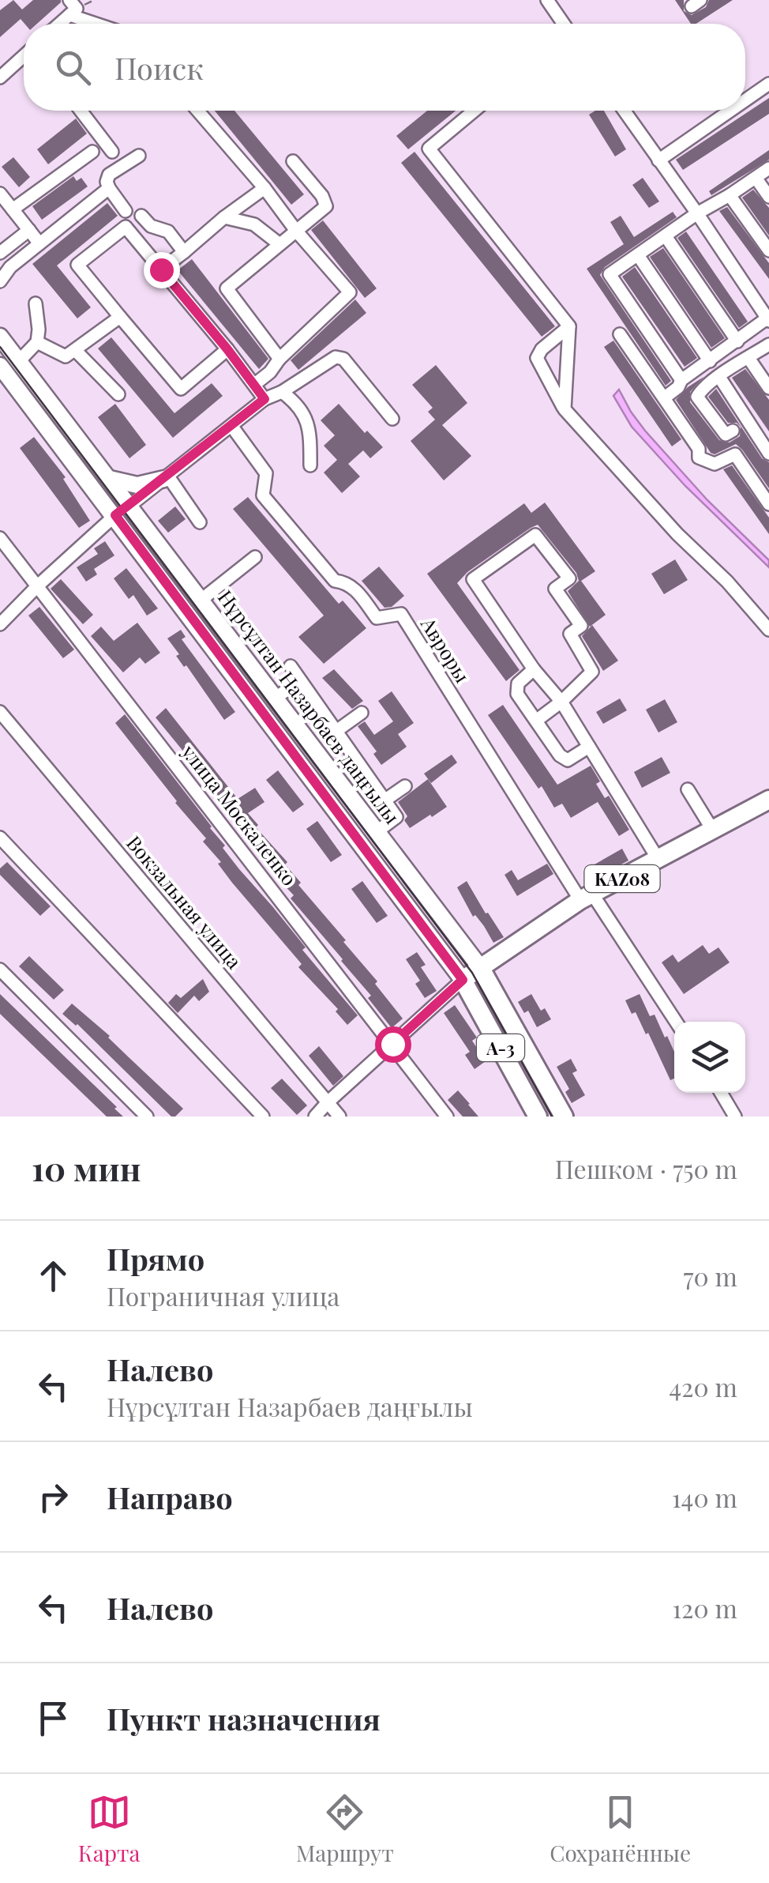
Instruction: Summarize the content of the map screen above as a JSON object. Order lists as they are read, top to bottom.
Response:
{
  "streets": {
    "highway": ["Нұрсұлтан Назарбаев даңғылы", "KAZ08", "А-3"],
    "street": ["Авроры", "улица Москаленко", "Вокзальная улица"]
  },
  "crossings": [
    ["Авроры", "KAZ08"],
    ["Нұрсұлтан Назарбаев даңғылы", "KAZ08"]
  ],
  "page": {
    "search": "Поиск",
    "heading": ["10 мин", "Пешком · 750 m"],
    "list": [
      ["Прямо", "Пограничная улица", "70 m"],
      ["Налево", "Нұрсұлтан Назарбаев даңғылы", "420 m"],
      ["Направо", "140 m"],
      ["Налево", "120 m"],
      "Пункт назначения"
    ],
    "nav": ["Карта", "Маршрут", "Сохранённые"]
  }
}
